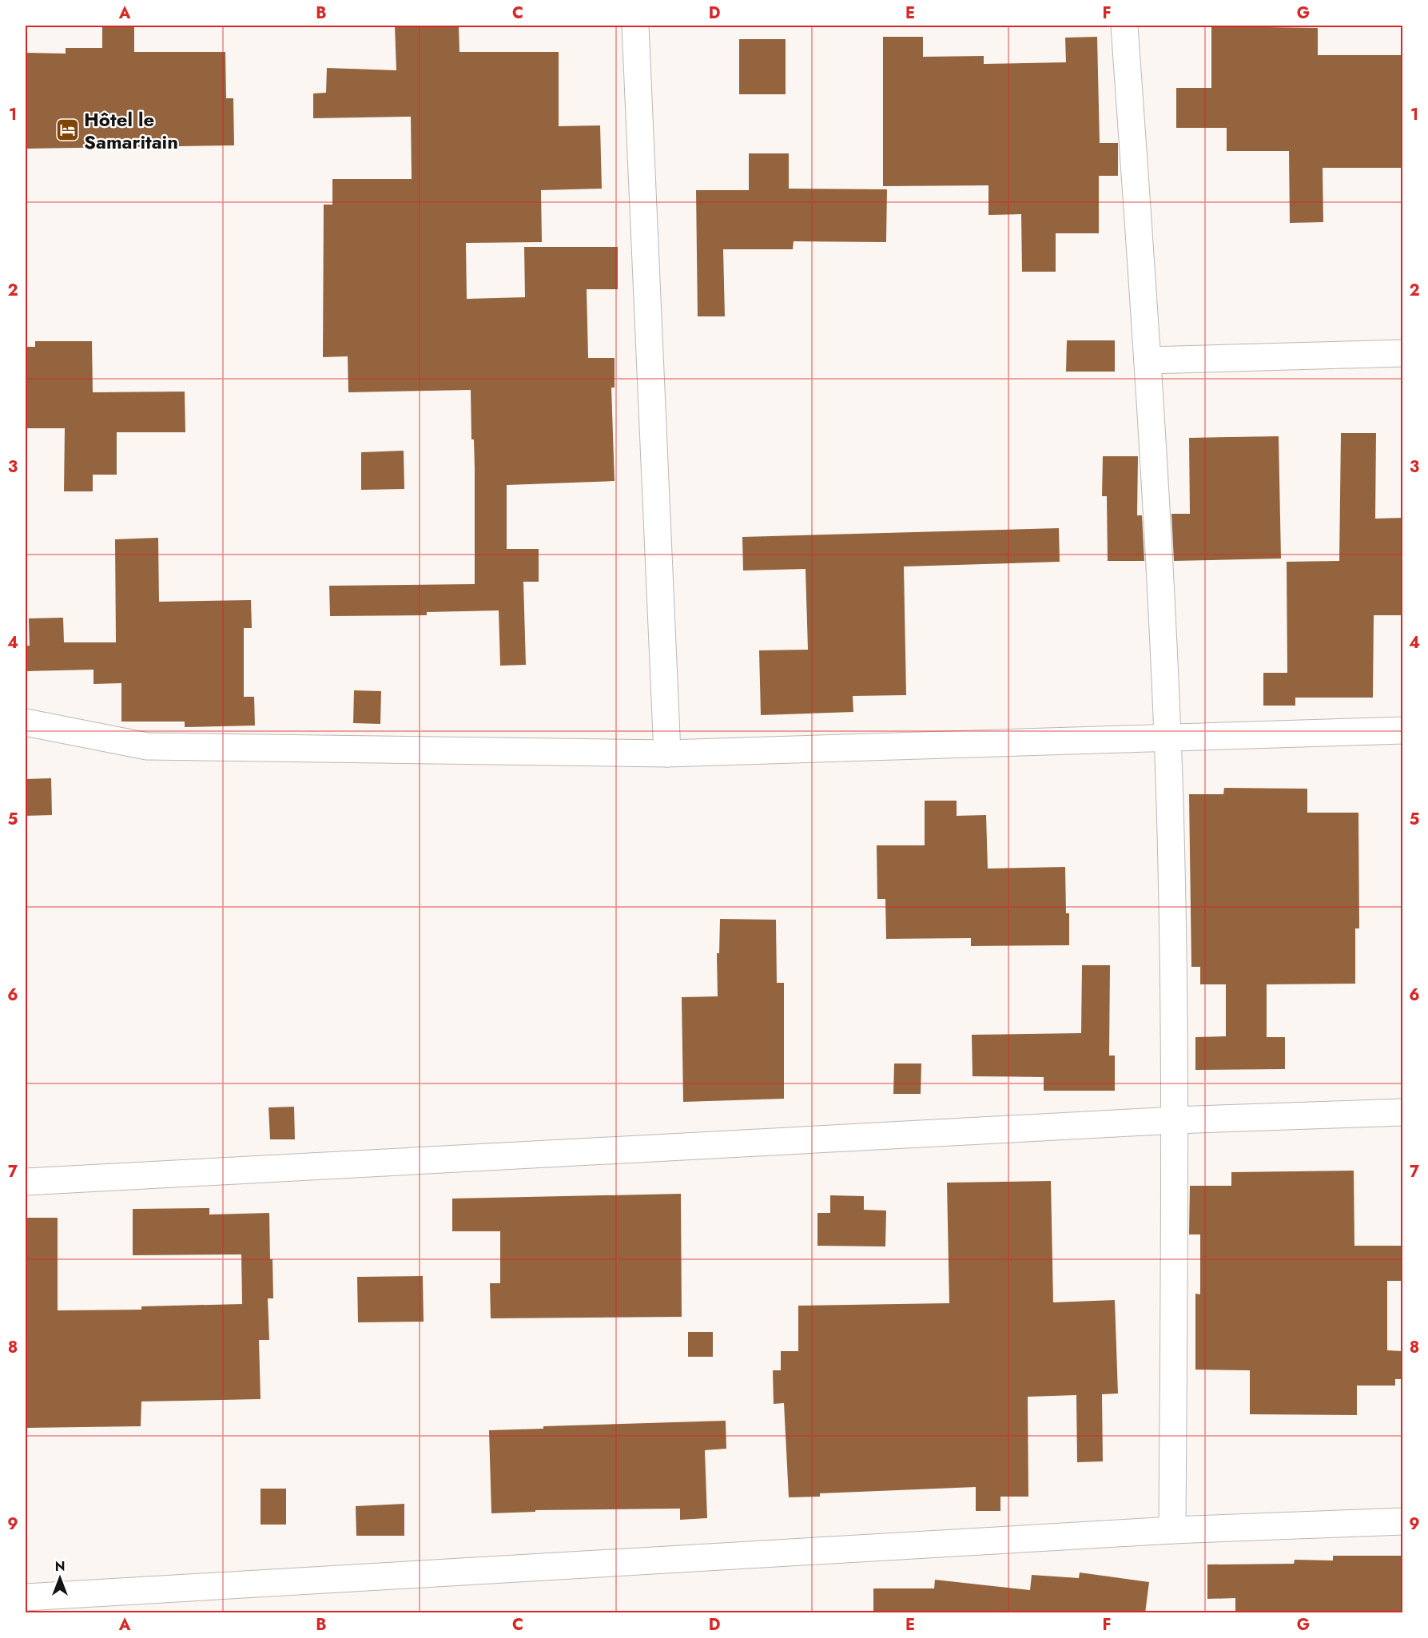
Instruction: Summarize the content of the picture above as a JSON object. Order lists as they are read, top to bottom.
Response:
{
  "places": {
    "hotel": ["Hôtel le Samaritain"]
  },
  "north": "top",
  "grid": {
    "columns": [
      "A",
      "B",
      "C",
      "D",
      "E",
      "F",
      "G"
    ],
    "rows": [
      "1",
      "2",
      "3",
      "4",
      "5",
      "6",
      "7",
      "8",
      "9"
    ]
  }
}
